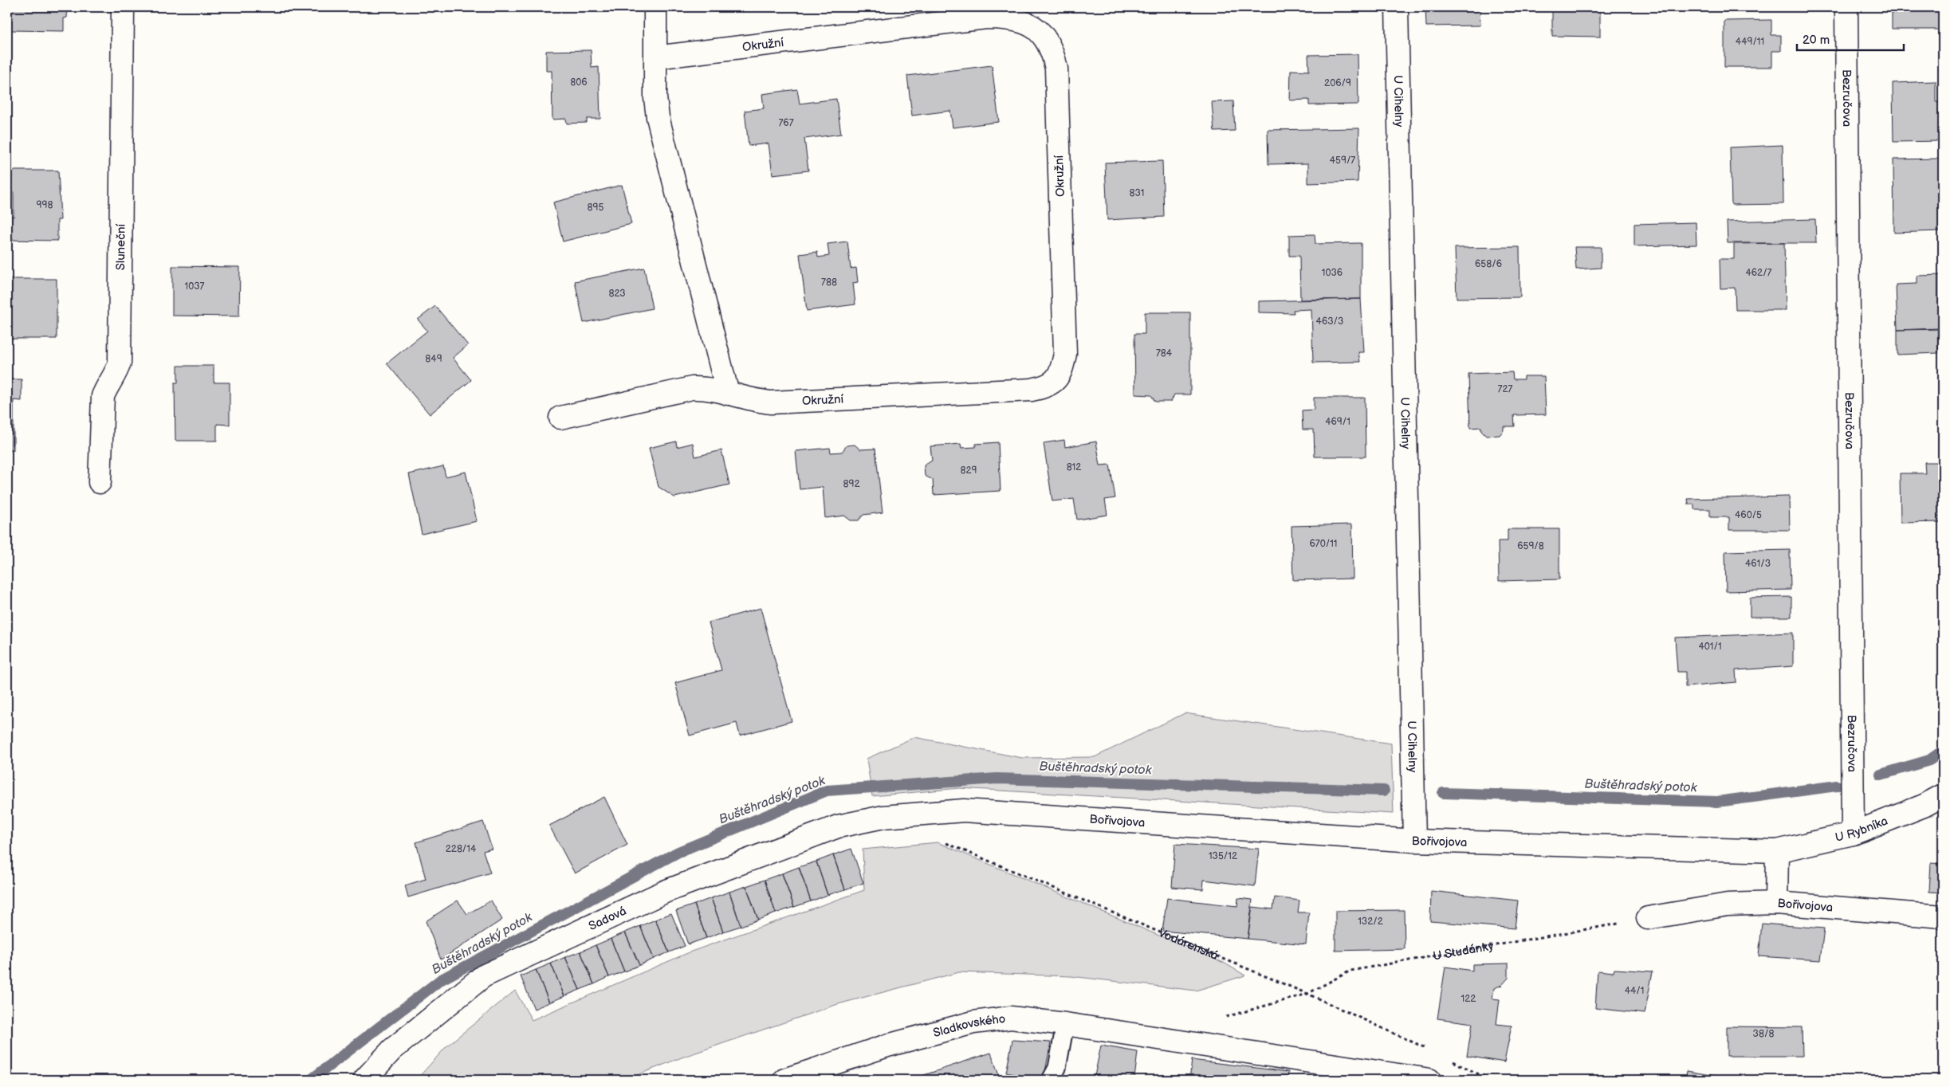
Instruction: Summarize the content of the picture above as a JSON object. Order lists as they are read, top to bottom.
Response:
{
  "streets": {
    "street": [
      "Okružní",
      "Bezručova",
      "U Cihelny",
      "Sluneční",
      "Bořivojova",
      "U Rybníka",
      "Sadová",
      "Sladkovského"
    ],
    "path": ["Vodárenská", "U Studánky"]
  },
  "crossings": [
    ["Bezručova", "U Rybníka"],
    ["U Cihelny", "Bořivojova"],
    ["Bořivojova", "U Rybníka"],
    ["Bořivojova", "Sadová"],
    ["Vodárenská", "U Studánky"]
  ],
  "water": ["Buštěhradský potok"],
  "house_numbers": [
    "449/11",
    "806",
    "206/9",
    "767",
    "459/7",
    "831",
    "998",
    "895",
    "658/6",
    "1036",
    "462/7",
    "788",
    "1037",
    "823",
    "463/3",
    "784",
    "849",
    "727",
    "469/1",
    "812",
    "829",
    "892",
    "460/5",
    "670/11",
    "659/8",
    "461/3",
    "401/1",
    "228/14",
    "135/12",
    "132/2",
    "44/1",
    "122",
    "38/8"
  ],
  "scale_bar": "20 m"
}
